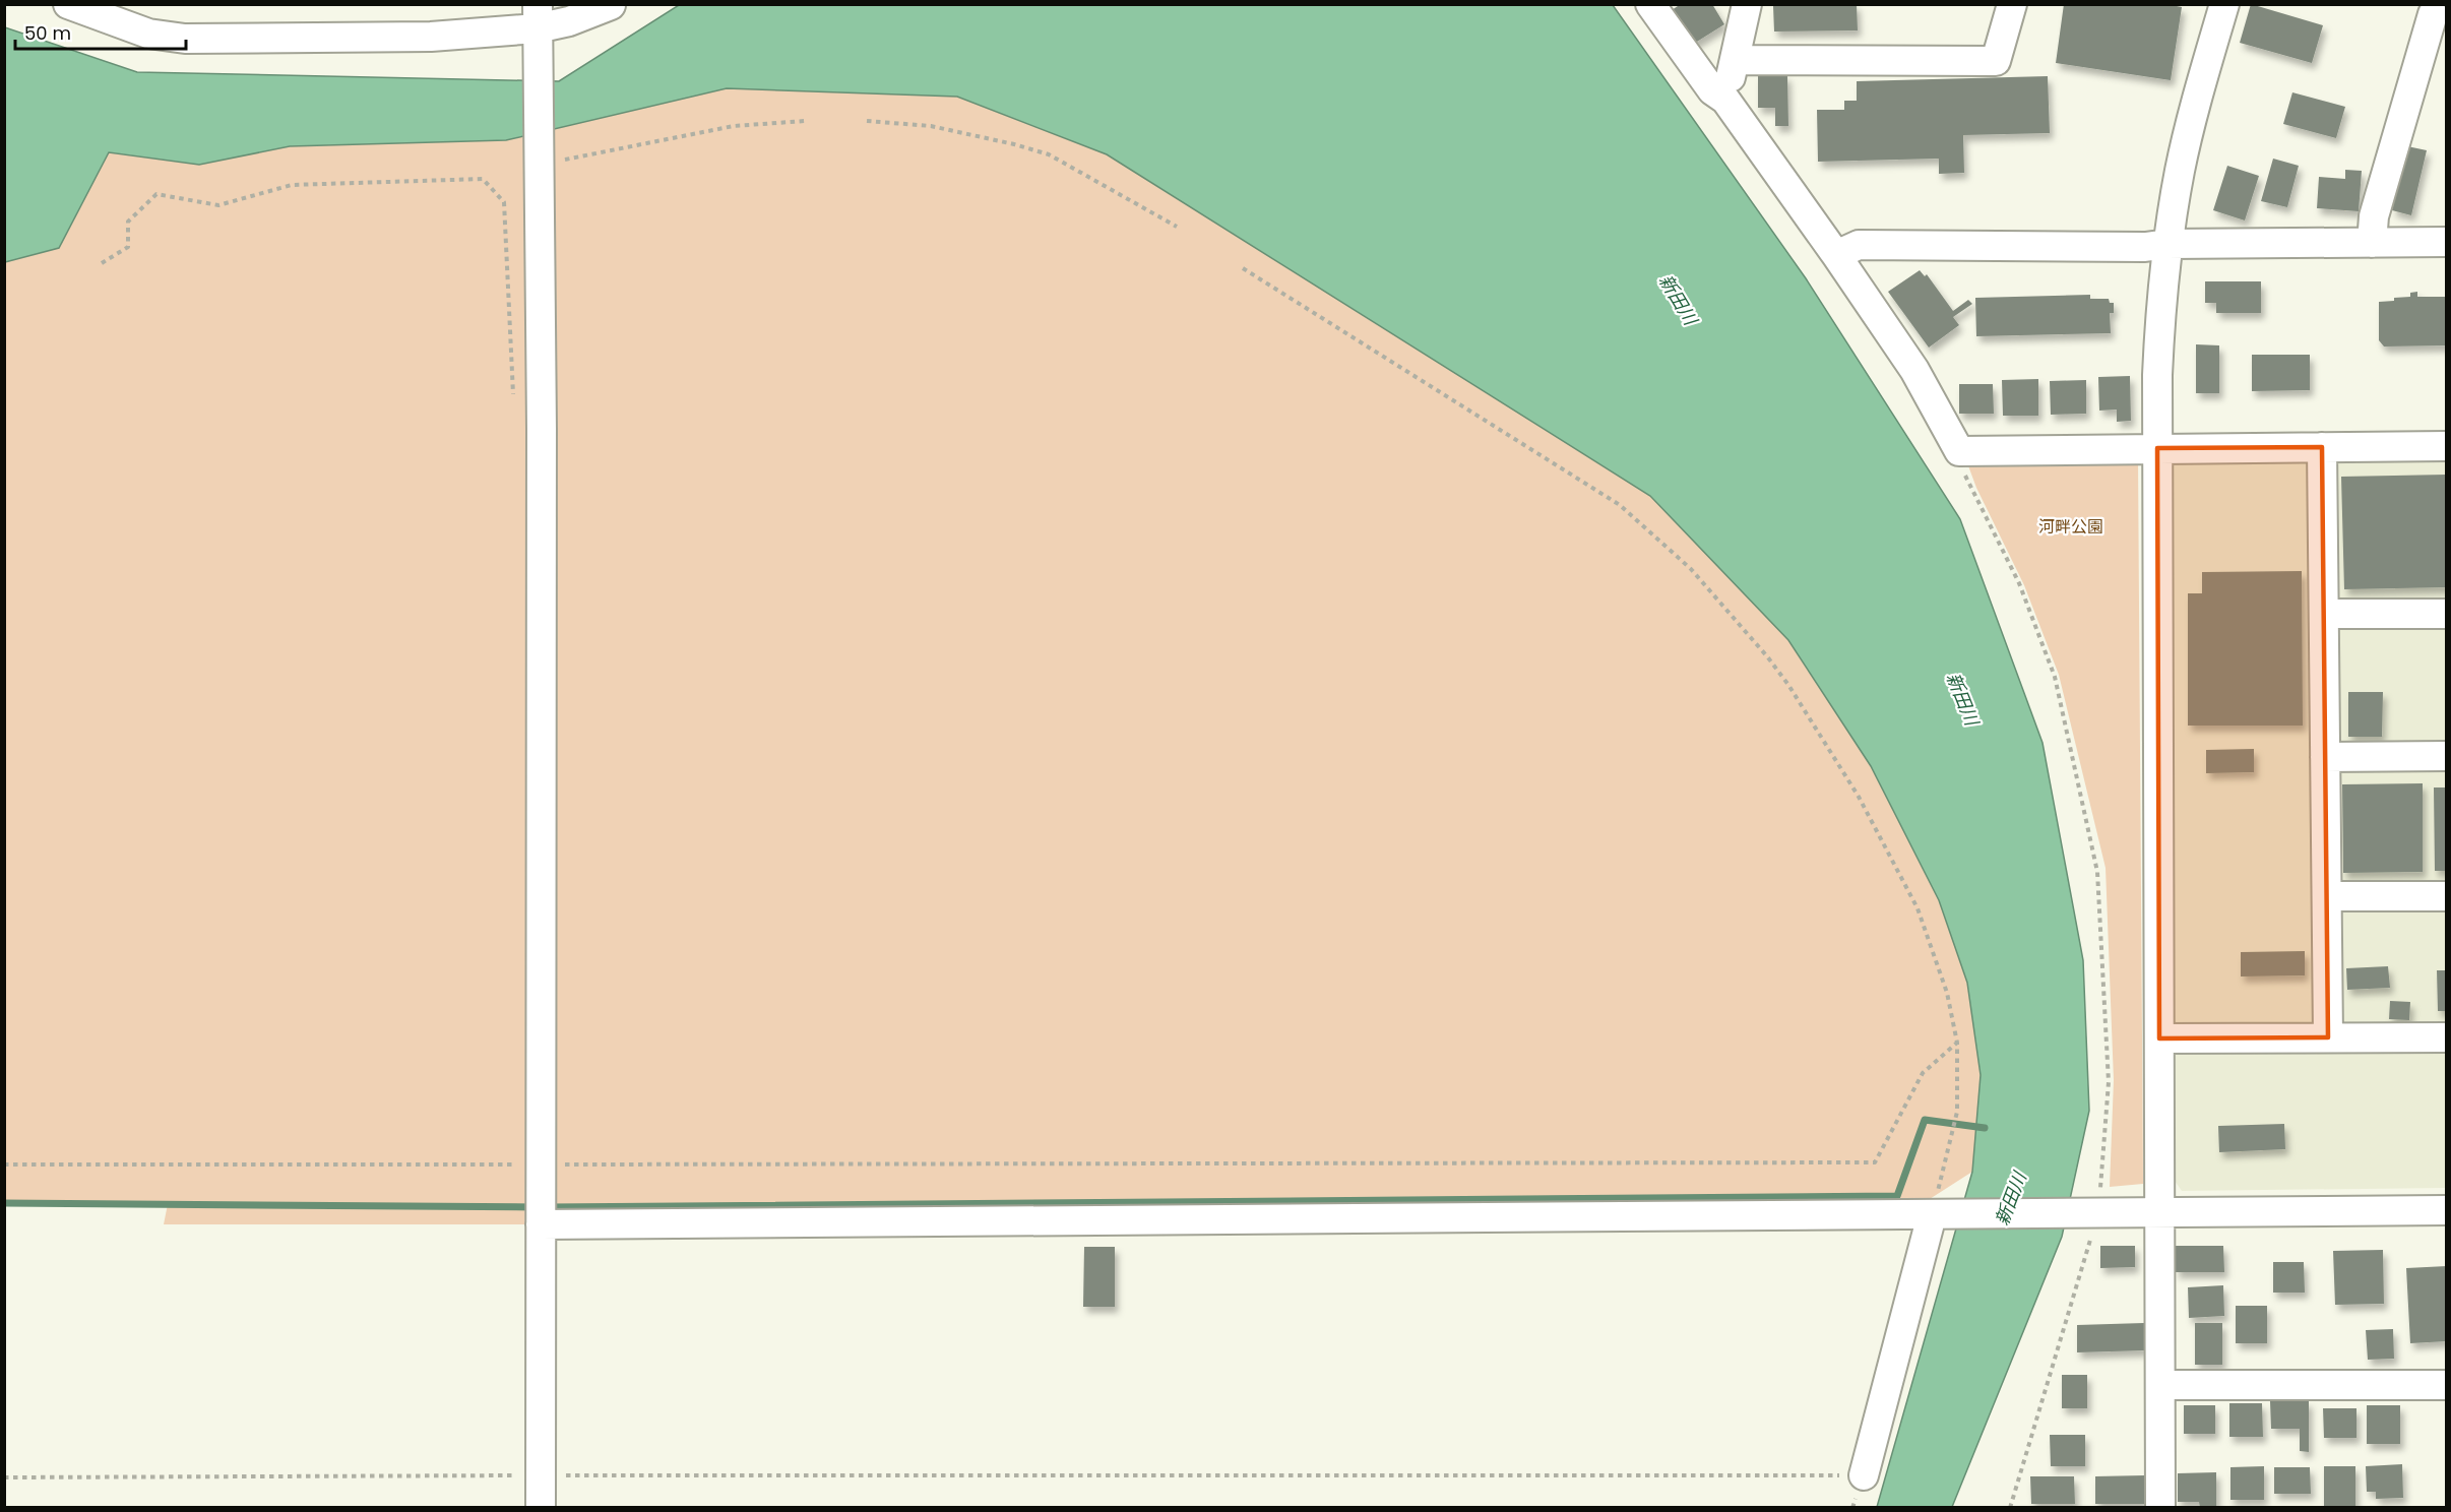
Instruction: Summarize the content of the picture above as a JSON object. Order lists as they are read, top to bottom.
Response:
{
  "water": ["新田川"],
  "parks": ["河畔公園"],
  "scale_bar": "50 m"
}
